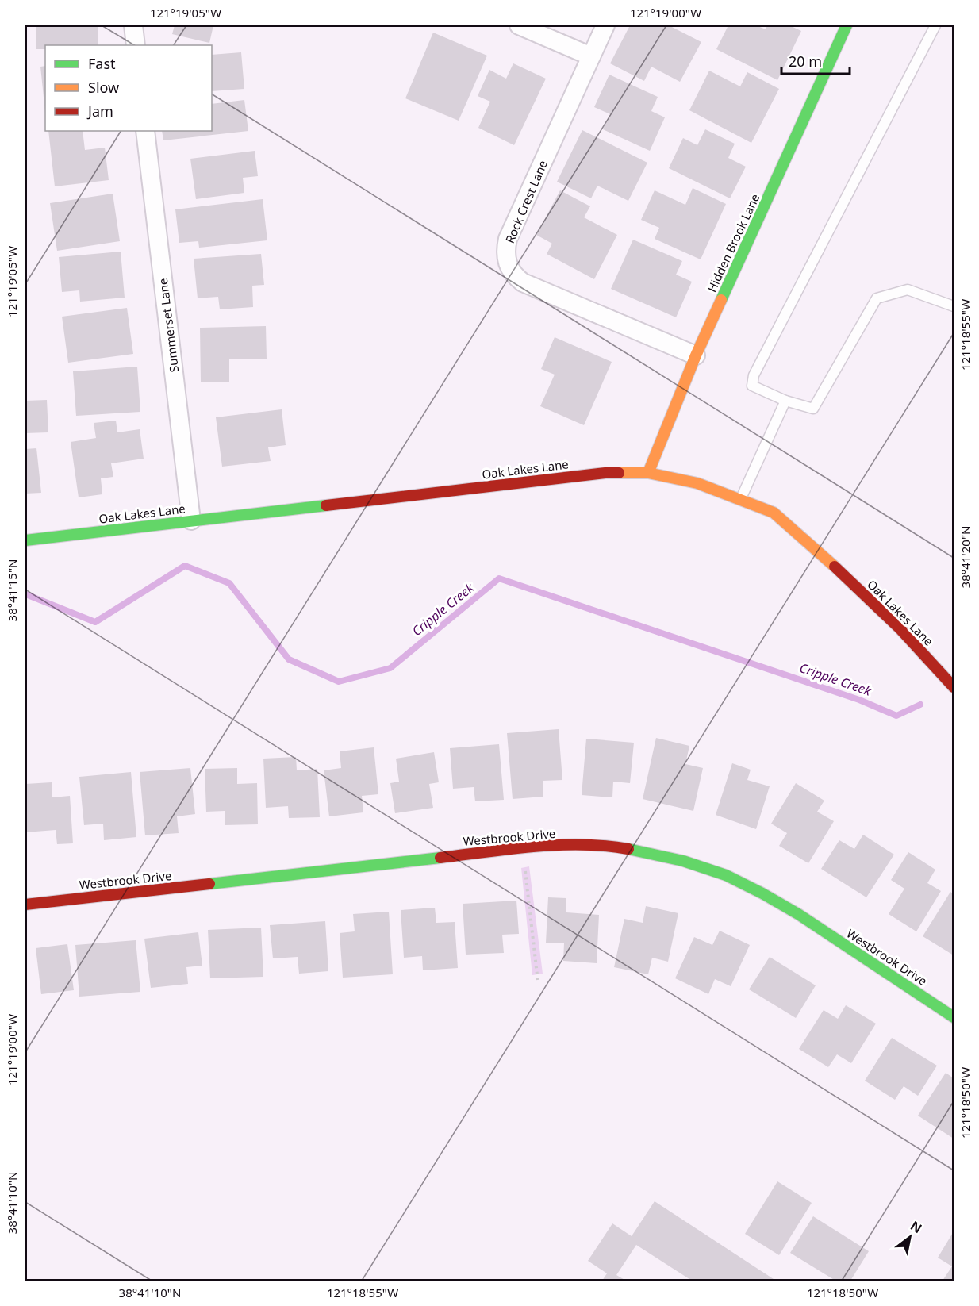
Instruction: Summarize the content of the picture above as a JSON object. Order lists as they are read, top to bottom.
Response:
{
  "streets": {
    "street": [
      "Rock Crest Lane",
      "Hidden Brook Lane",
      "Summerset Lane",
      "Oak Lakes Lane",
      "Westbrook Drive"
    ]
  },
  "crossings": [
    ["Rock Crest Lane", "Hidden Brook Lane"],
    ["Hidden Brook Lane", "Oak Lakes Lane"],
    ["Summerset Lane", "Oak Lakes Lane"]
  ],
  "water": ["Cripple Creek"],
  "legend": ["Fast", "Slow", "Jam"],
  "scale_bar": "20 m",
  "north": "top right",
  "coordinates": [
    "121°19'05\"W",
    "121°19'00\"W",
    "121°18'55\"W",
    "38°41'20\"N",
    "38°41'15\"N",
    "121°18'50\"W",
    "38°41'10\"N"
  ]
}
